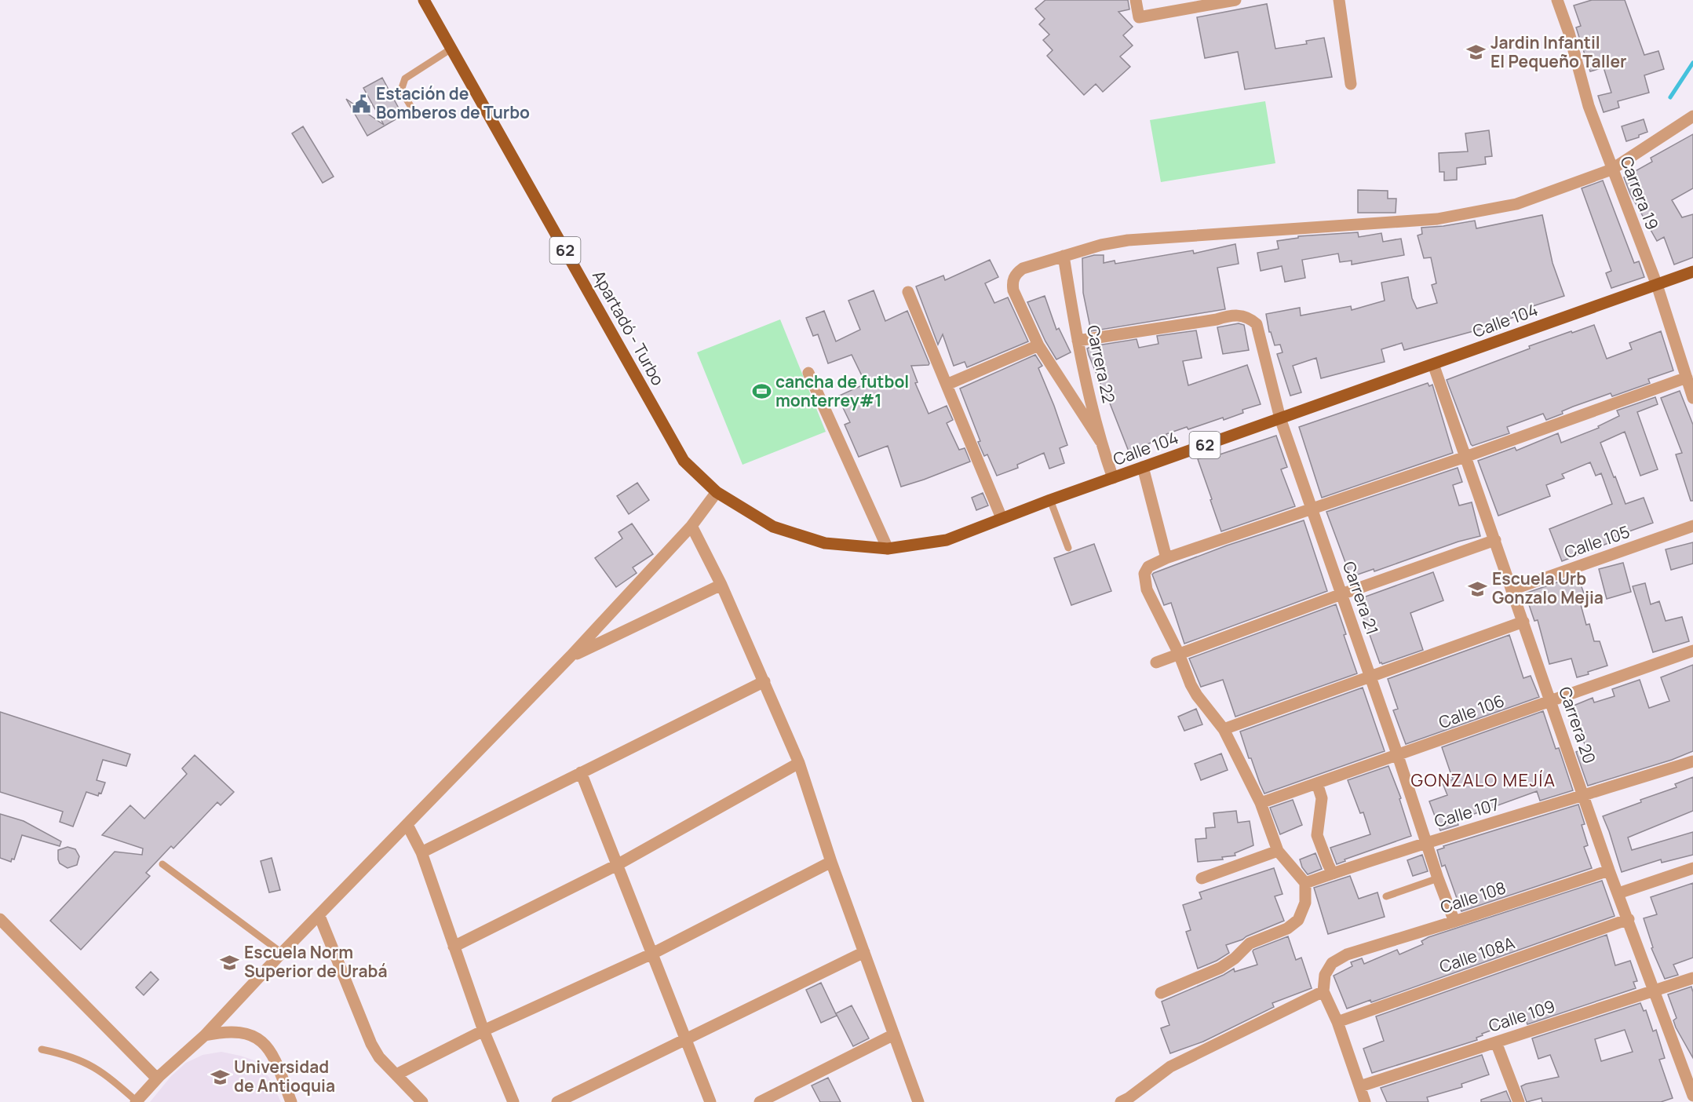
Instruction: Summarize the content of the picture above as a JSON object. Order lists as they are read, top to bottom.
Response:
{
  "streets": {
    "main road": ["62", "Calle 104", "Apartadó - Turbo"],
    "street": [
      "Carrera 19",
      "Carrera 22",
      "Calle 105",
      "Carrera 21",
      "Calle 106",
      "Carrera 20",
      "Calle 107",
      "Calle 108",
      "Calle 108A",
      "Calle 109"
    ]
  },
  "crossings": [
    ["Carrera 19", "Calle 104"],
    ["Calle 104", "Apartadó - Turbo"],
    ["Calle 104", "Carrera 22"],
    ["Calle 104", "Carrera 21"],
    ["Calle 104", "Carrera 20"],
    ["Carrera 22", "Carrera 21"],
    ["Calle 105", "Carrera 20"],
    ["Carrera 21", "Calle 106"],
    ["Carrera 21", "Calle 107"],
    ["Carrera 21", "Calle 108"],
    ["Calle 106", "Carrera 20"],
    ["Carrera 20", "Calle 107"],
    ["Carrera 20", "Calle 108"],
    ["Carrera 20", "Calle 108A"],
    ["Carrera 20", "Calle 109"]
  ],
  "districts": ["GONZALO MEJÍA"],
  "places": {
    "school or university": [
      "Jardin Infantil El Pequeño Taller",
      "Escuela Urb Gonzalo Mejia",
      "Escuela Norm Superior de Urabá",
      "Universidad de Antioquia"
    ],
    "public building": ["Estación de Bomberos de Turbo"],
    "sports": ["cancha de futbol monterrey#1"]
  }
}
